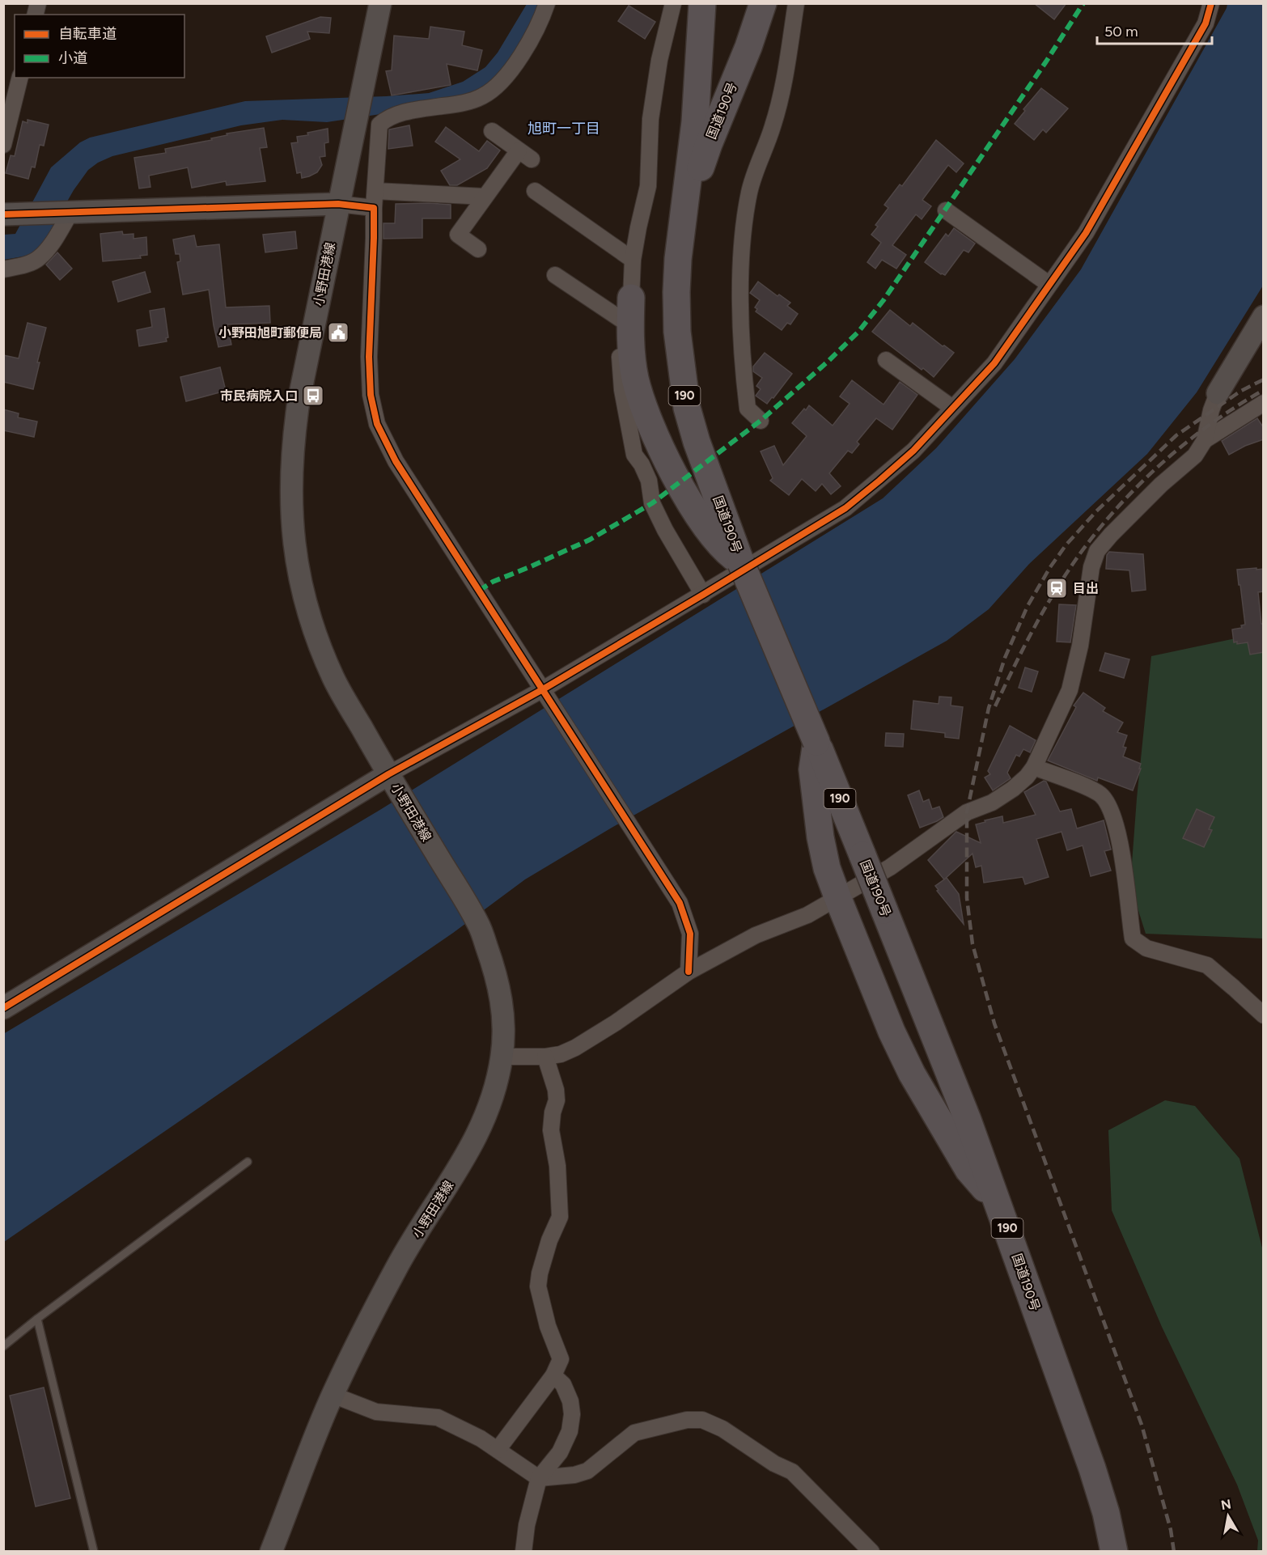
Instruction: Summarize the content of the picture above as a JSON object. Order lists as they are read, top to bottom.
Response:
{
  "streets": {
    "highway": ["国道190号", "190"],
    "main road": ["小野田港線"]
  },
  "districts": ["旭町一丁目"],
  "places": {
    "public building": ["小野田旭町郵便局"],
    "bus stop": ["市民病院入口"],
    "station": ["目出"]
  },
  "legend": ["自転車道", "小道"],
  "scale_bar": "50 m",
  "north": "top"
}
